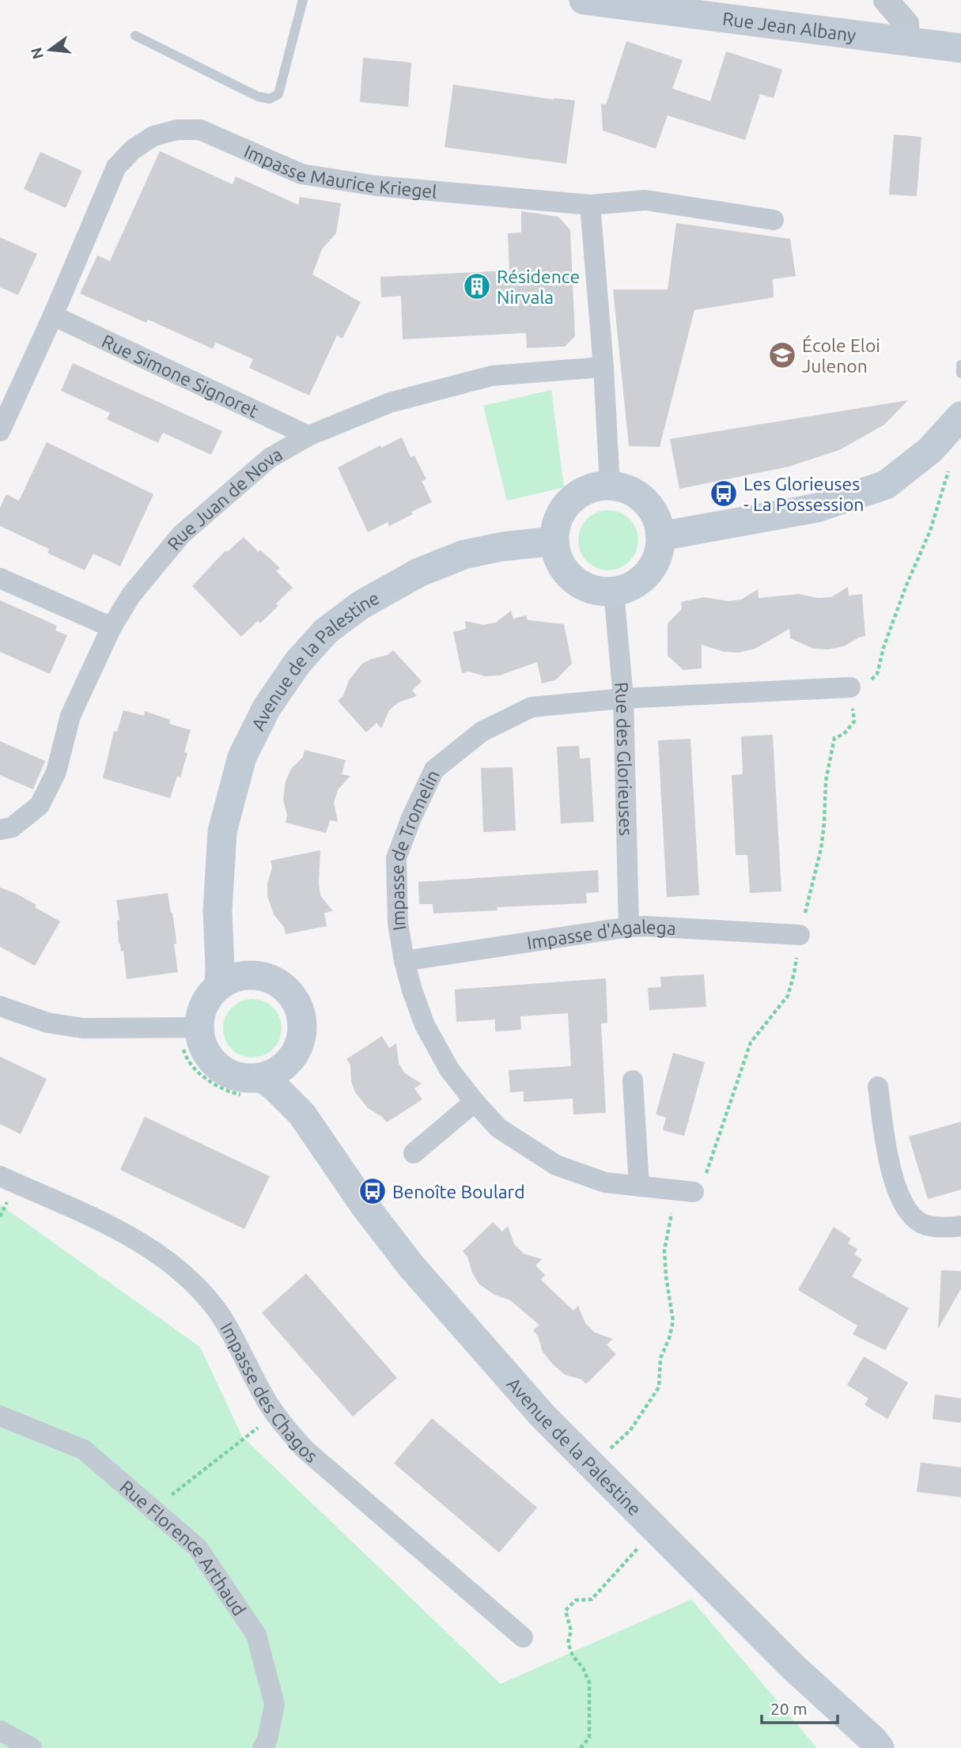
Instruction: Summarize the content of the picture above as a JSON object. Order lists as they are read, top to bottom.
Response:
{
  "streets": {
    "main road": ["Rue Jean Albany", "Avenue de la Palestine"],
    "street": [
      "Impasse Maurice Kriegel",
      "Rue Simone Signoret",
      "Rue Juan de Nova",
      "Rue des Glorieuses",
      "Impasse de Tromelin",
      "Impasse d'Agalega",
      "Impasse des Chagos",
      "Rue Florence Arthaud"
    ]
  },
  "crossings": [
    ["Impasse Maurice Kriegel", "Rue Simone Signoret"],
    ["Rue Simone Signoret", "Rue Juan de Nova"],
    ["Avenue de la Palestine", "Rue des Glorieuses"],
    ["Rue des Glorieuses", "Impasse de Tromelin"],
    ["Rue des Glorieuses", "Impasse d'Agalega"],
    ["Impasse de Tromelin", "Impasse d'Agalega"]
  ],
  "places": {
    "building": ["Résidence Nirvala"],
    "school or university": ["École Eloi Julenon"],
    "bus stop": ["Les Glorieuses - La Possession", "Benoîte Boulard"]
  },
  "scale_bar": "20 m",
  "north": "left"
}
